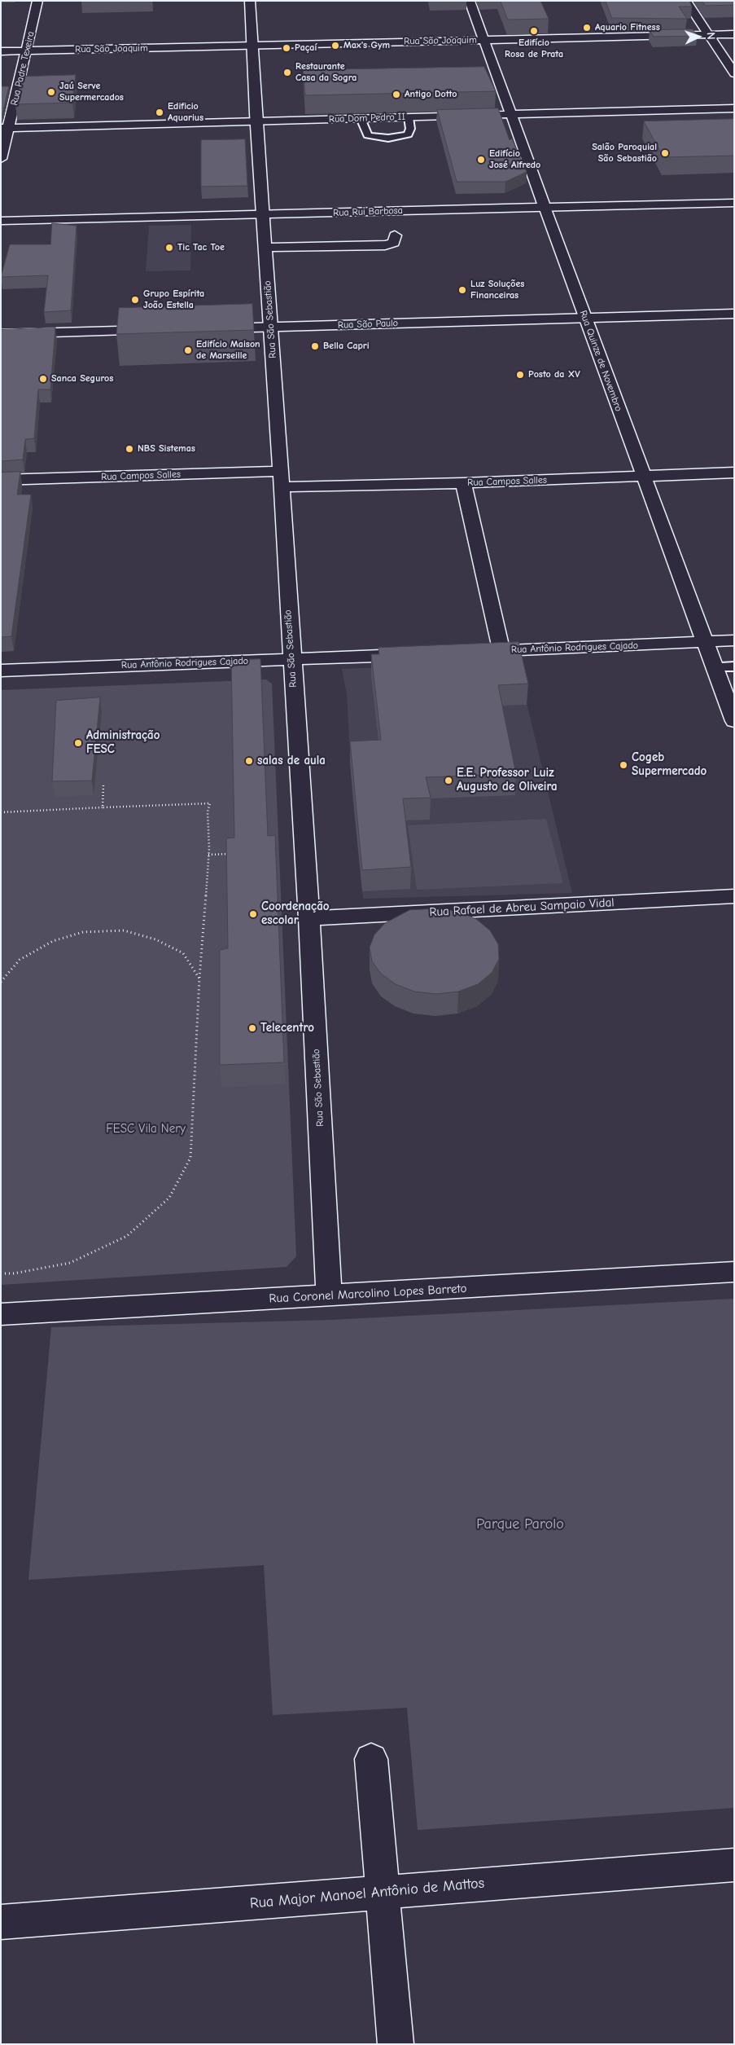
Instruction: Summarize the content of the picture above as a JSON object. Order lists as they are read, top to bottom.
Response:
{
  "streets": {
    "street": [
      "Rua São Joaquim",
      "Rua Padre Texeira",
      "Rua Dom Pedro II",
      "Rua Rui Barbosa",
      "Rua São Sebastião",
      "Rua São Paulo",
      "Rua Quinze de Novembro",
      "Rua Campos Salles",
      "Rua Antônio Rodrigues Cajado",
      "Rua Rafael de Abreu Sampaio Vidal",
      "Rua Coronel Marcolino Lopes Barreto",
      "Rua Major Manoel Antônio de Mattos"
    ]
  },
  "crossings": [
    ["Rua São Joaquim", "Rua Padre Texeira"],
    ["Rua São Joaquim", "Rua São Sebastião"],
    ["Rua São Joaquim", "Rua Quinze de Novembro"],
    ["Rua Padre Texeira", "Rua Dom Pedro II"],
    ["Rua Dom Pedro II", "Rua São Sebastião"],
    ["Rua Dom Pedro II", "Rua Quinze de Novembro"],
    ["Rua Rui Barbosa", "Rua São Sebastião"],
    ["Rua Rui Barbosa", "Rua Quinze de Novembro"],
    ["Rua São Sebastião", "Rua São Paulo"],
    ["Rua São Sebastião", "Rua Campos Salles"],
    ["Rua São Sebastião", "Rua Antônio Rodrigues Cajado"],
    ["Rua São Sebastião", "Rua Rafael de Abreu Sampaio Vidal"],
    ["Rua São Sebastião", "Rua Coronel Marcolino Lopes Barreto"],
    ["Rua São Paulo", "Rua Quinze de Novembro"],
    ["Rua Quinze de Novembro", "Rua Campos Salles"],
    ["Rua Quinze de Novembro", "Rua Antônio Rodrigues Cajado"]
  ],
  "parks": ["FESC Vila Nery", "Parque Parolo"],
  "places": [
    "Aquario Fitness",
    "Edifício Rosa de Prata",
    "Max's Gym",
    "Paçaí",
    "Restaurante Casa da Sogra",
    "Jaú Serve Supermercados",
    "Antigo Dotto",
    "Edificio Aquarius",
    "Salão Paroquial São Sebastião",
    "Edifício José Alfredo",
    "Tic Tac Toe",
    "Luz Soluções Financeiras",
    "Grupo Espírita João Estella",
    "Bella Capri",
    "Edifício Maison de Marseille",
    "Posto da XV",
    "Sanca Seguros",
    "NBS Sistemas",
    "Administração FESC",
    "salas de aula",
    "Cogeb Supermercado",
    "E.E. Professor Luiz Augusto de Oliveira",
    "Coordenação escolar",
    "Telecentro"
  ],
  "north": "right"
}
